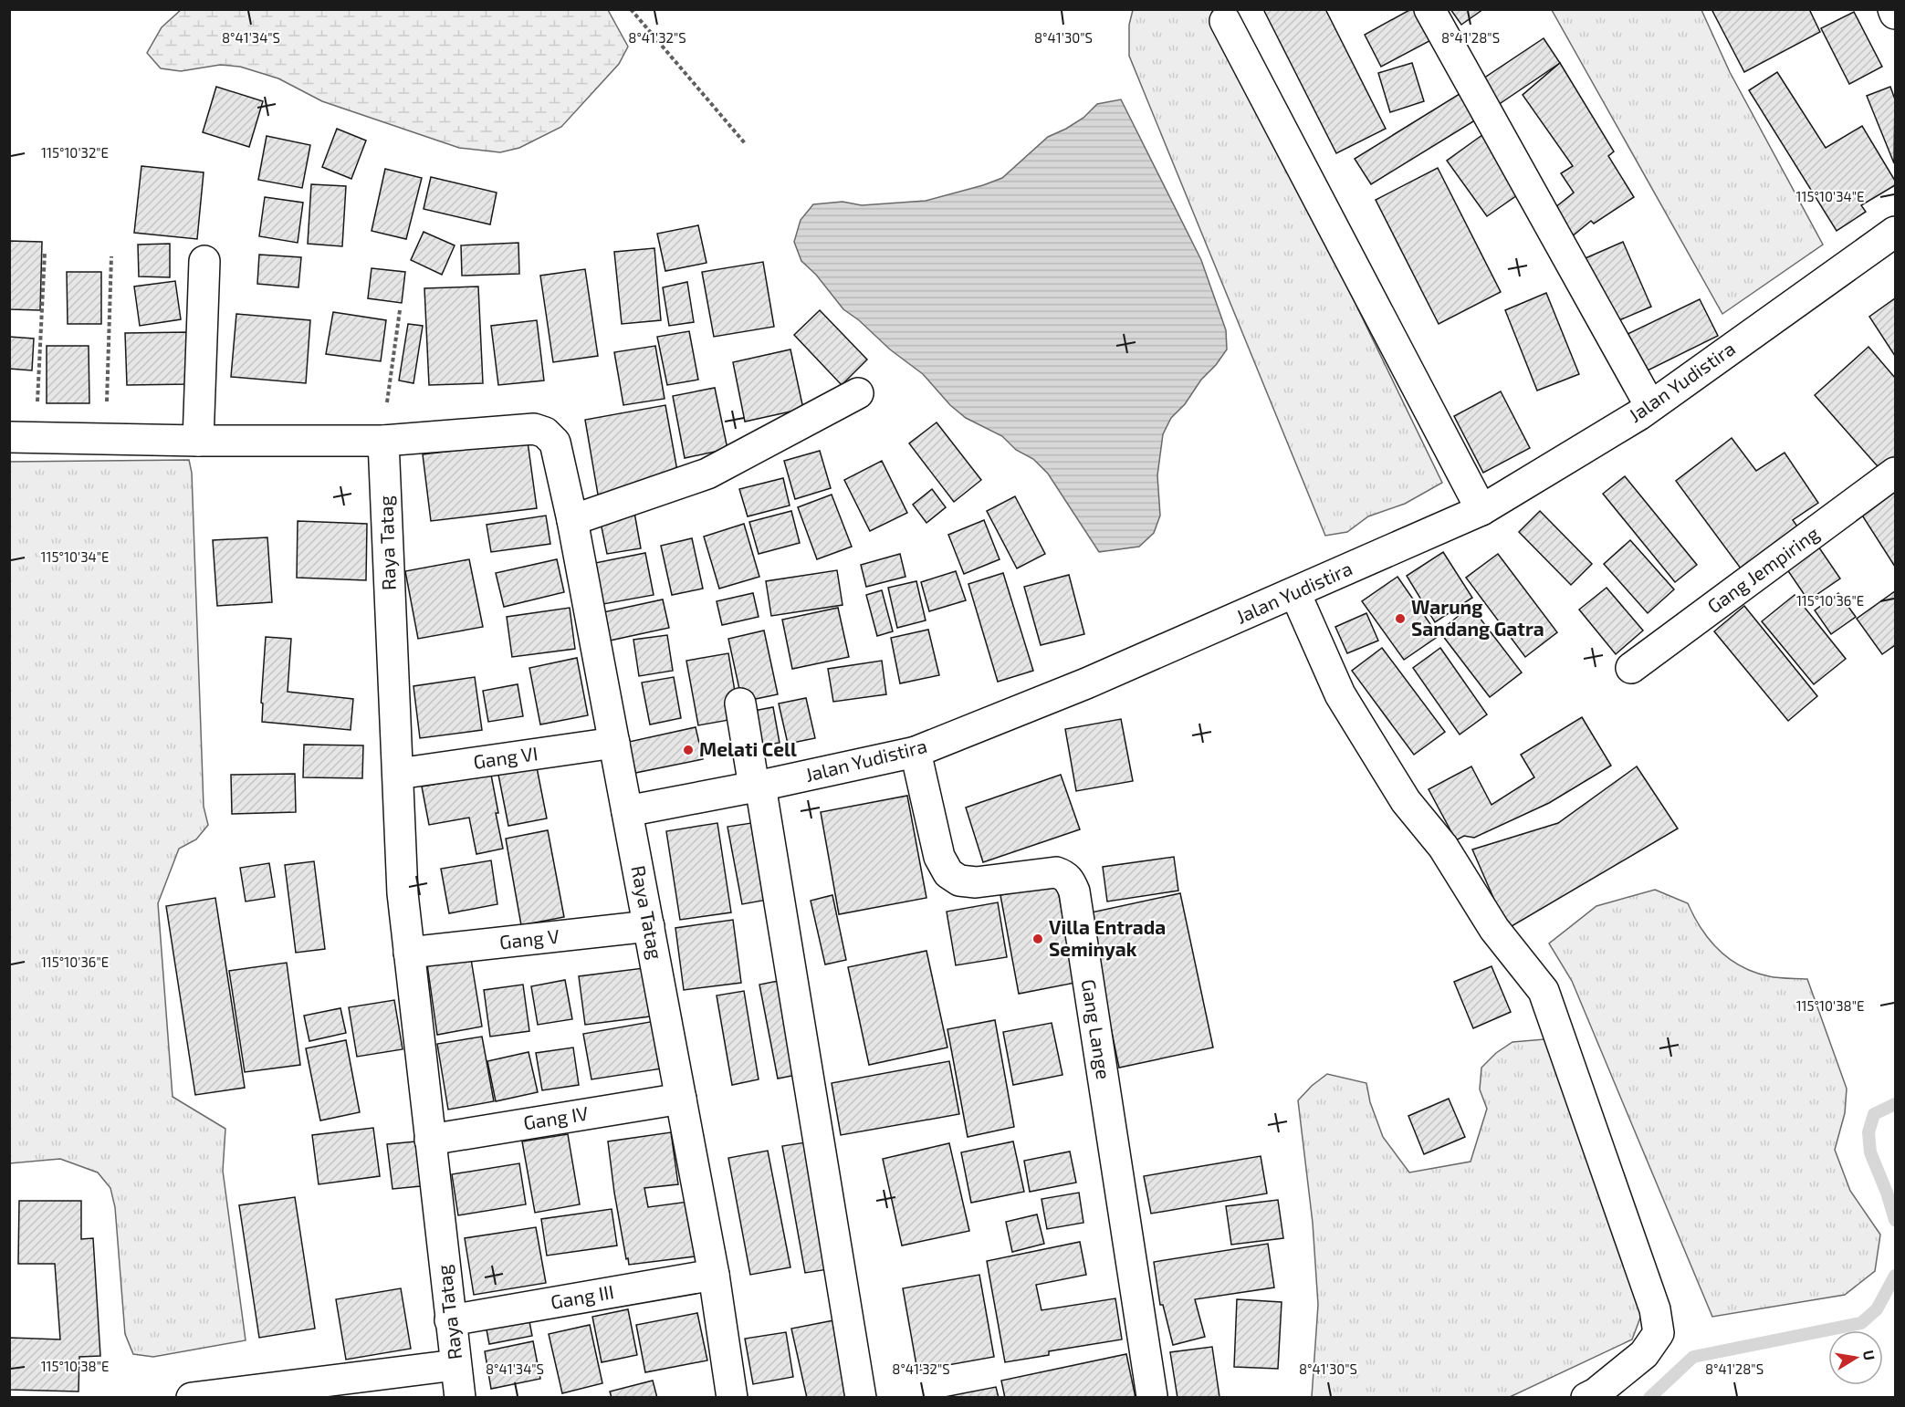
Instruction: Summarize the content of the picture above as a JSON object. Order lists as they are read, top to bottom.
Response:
{
  "streets": {
    "street": [
      "Jalan Yudistira",
      "Raya Tatag",
      "Gang Jempiring",
      "Gang VI",
      "Gang V",
      "Gang Lange",
      "Gang IV",
      "Gang III"
    ]
  },
  "crossings": [
    ["Jalan Yudistira", "Raya Tatag"],
    ["Jalan Yudistira", "Gang Lange"],
    ["Raya Tatag", "Gang VI"],
    ["Raya Tatag", "Gang V"],
    ["Raya Tatag", "Gang IV"],
    ["Raya Tatag", "Gang III"]
  ],
  "places": ["Warung Sandang Gatra", "Melati Cell", "Villa Entrada Seminyak"],
  "north": "right",
  "coordinates": [
    "8°41'34\"S",
    "8°41'32\"S",
    "8°41'30\"S",
    "8°41'28\"S",
    "115°10'32\"E",
    "115°10'34\"E",
    "115°10'36\"E",
    "115°10'38\"E"
  ]
}
